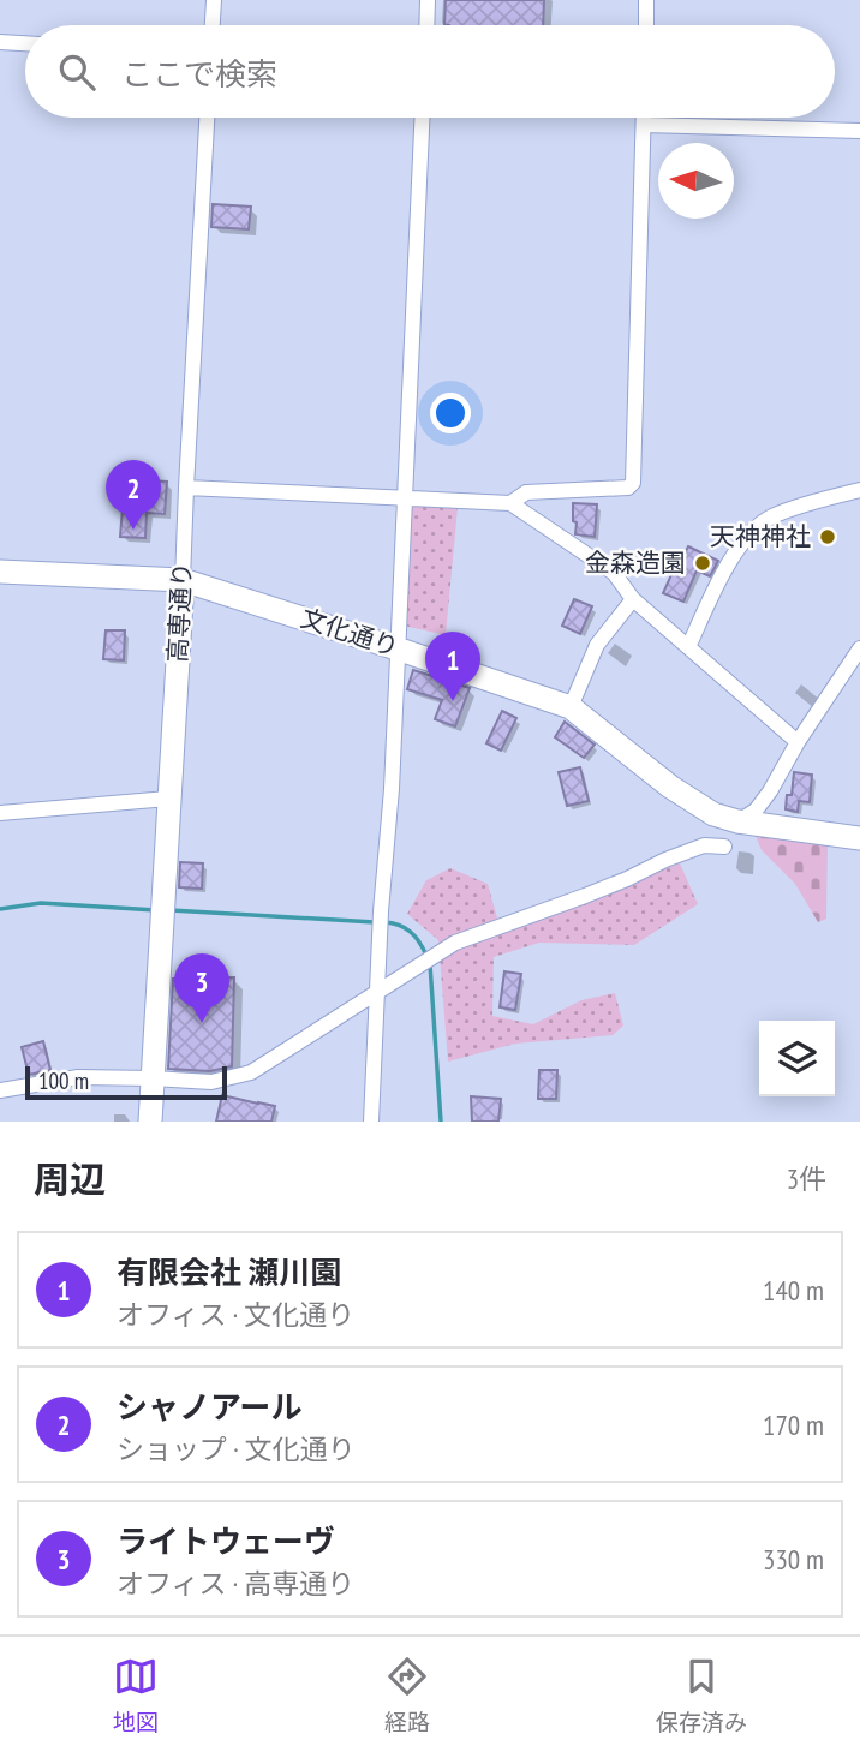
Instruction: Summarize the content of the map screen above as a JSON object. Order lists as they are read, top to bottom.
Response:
{
  "streets": {
    "street": ["高専通り", "文化通り"]
  },
  "crossings": [
    ["高専通り", "文化通り"]
  ],
  "places": ["天神神社", "金森造園"],
  "scale_bar": "100 m",
  "north": "left",
  "page": {
    "search": "ここで検索",
    "pins": ["2", "1", "3"],
    "scale": "100 m",
    "heading": ["周辺", "3件"],
    "list": [
      {
        "mark": "1",
        "name": "有限会社 瀬川園",
        "note": "オフィス · 文化通り",
        "value": "140 m"
      },
      {
        "mark": "2",
        "name": "シャノアール",
        "note": "ショップ · 文化通り",
        "value": "170 m"
      },
      {
        "mark": "3",
        "name": "ライトウェーヴ",
        "note": "オフィス · 高専通り",
        "value": "330 m"
      }
    ],
    "nav": ["地図", "経路", "保存済み"]
  }
}
